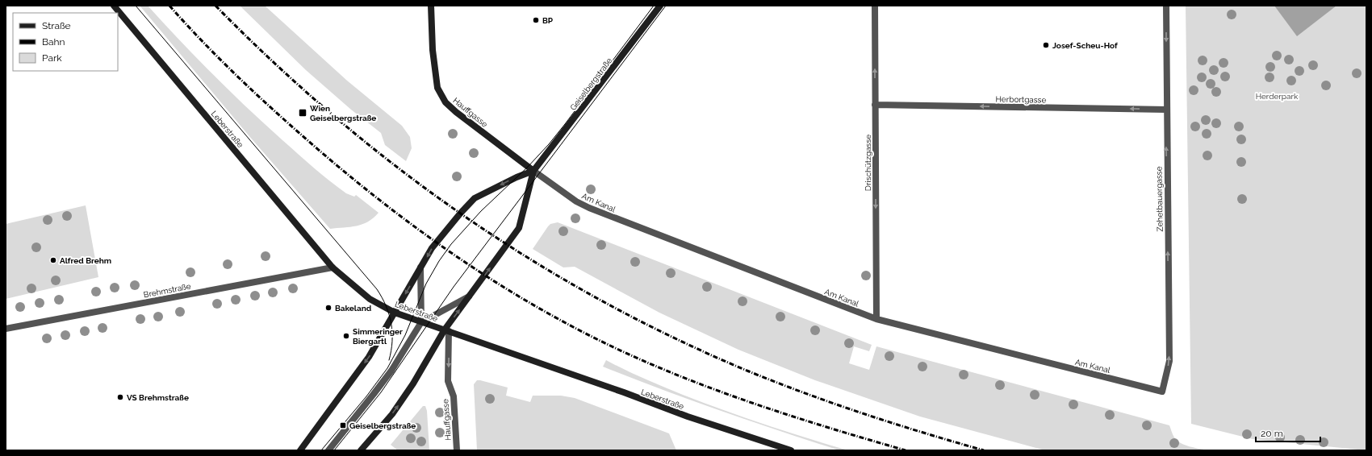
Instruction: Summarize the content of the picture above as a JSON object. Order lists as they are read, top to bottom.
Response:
{
  "streets": {
    "main road": ["Geiselbergstraße", "Hauffgasse", "Leberstraße"],
    "street": [
      "Herbortgasse",
      "Drischützgasse",
      "Zehetbauergasse",
      "Am Kanal",
      "Brehmstraße"
    ]
  },
  "crossings": [
    ["Geiselbergstraße", "Hauffgasse"],
    ["Geiselbergstraße", "Leberstraße"],
    ["Geiselbergstraße", "Am Kanal"],
    ["Herbortgasse", "Drischützgasse"],
    ["Herbortgasse", "Zehetbauergasse"],
    ["Hauffgasse", "Leberstraße"],
    ["Hauffgasse", "Am Kanal"],
    ["Leberstraße", "Brehmstraße"],
    ["Drischützgasse", "Am Kanal"],
    ["Zehetbauergasse", "Am Kanal"]
  ],
  "one_way": ["Herbortgasse", "Hauffgasse"],
  "parks": ["Herderpark"],
  "places": {
    "other": [
      "BP",
      "Josef-Scheu-Hof",
      "Alfred Brehm",
      "Bakeland",
      "Simmeringer Biergartl",
      "VS Brehmstraße"
    ],
    "transit": ["Wien Geiselbergstraße", "Geiselbergstraße"]
  },
  "legend": ["Straße", "Bahn", "Park"],
  "scale_bar": "20 m"
}
